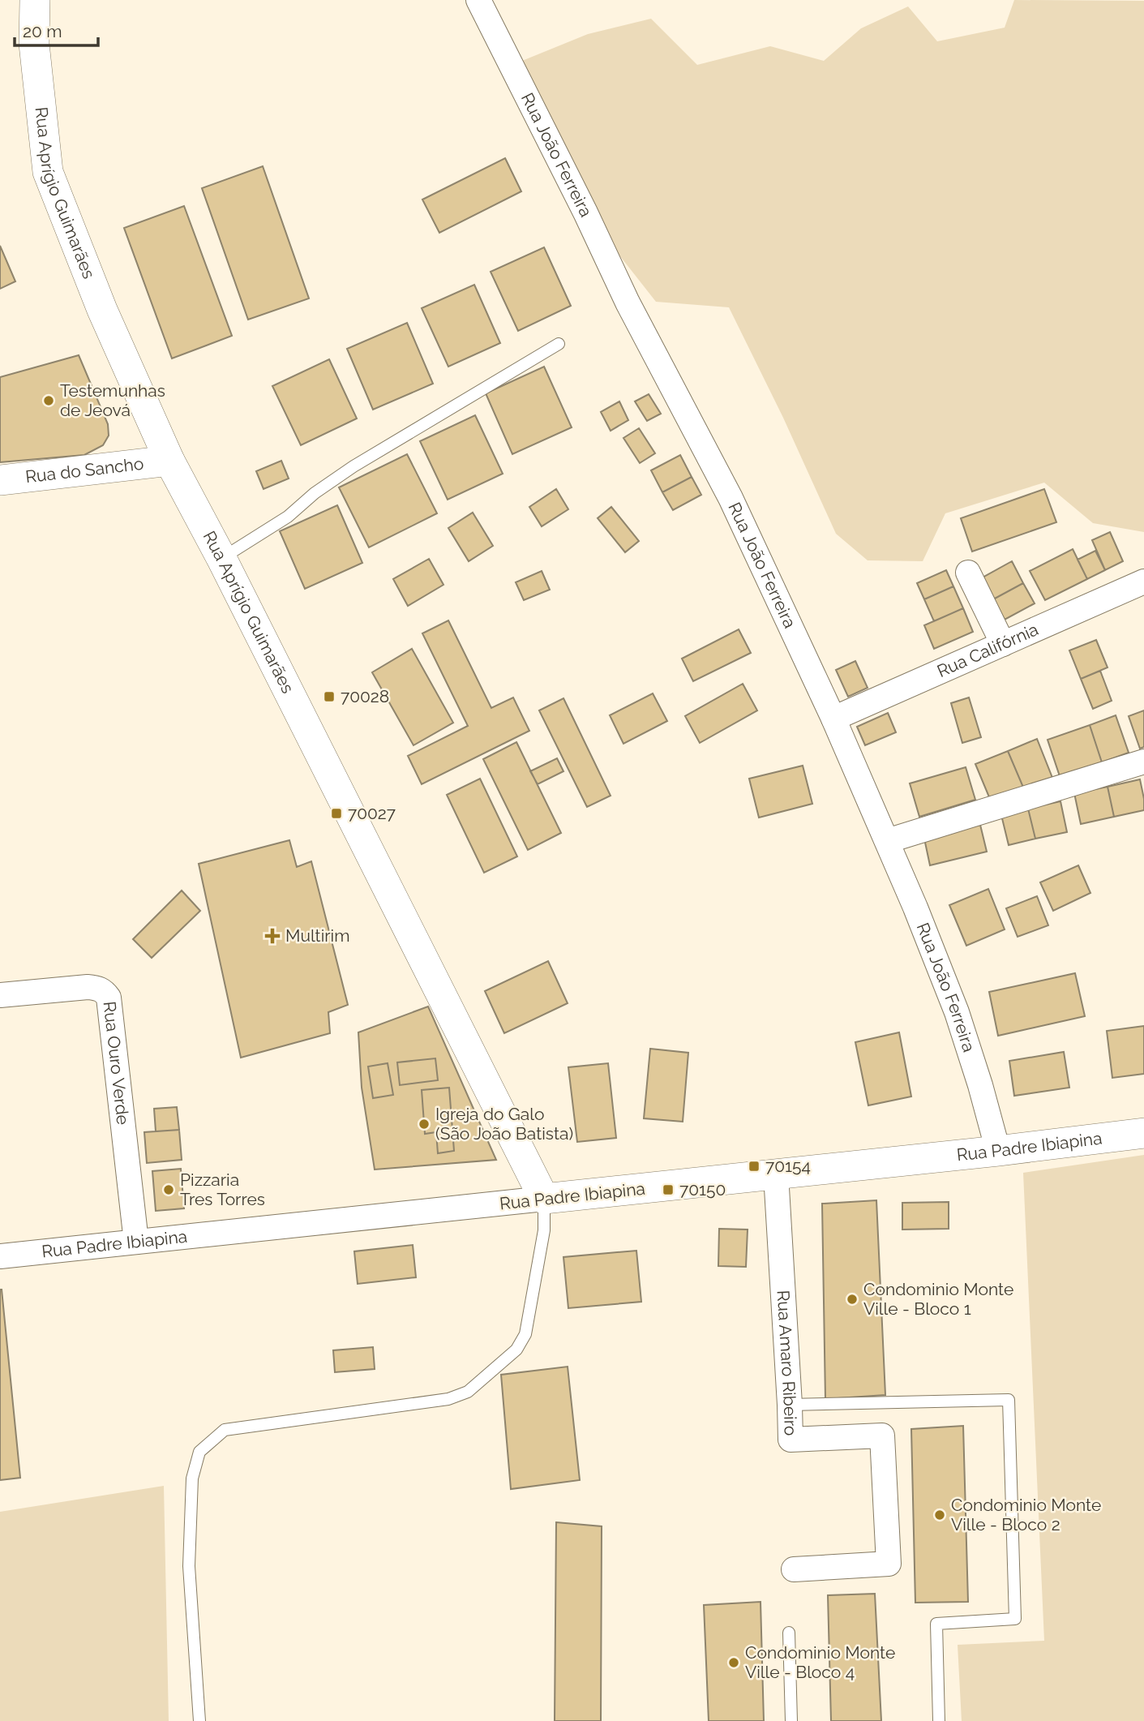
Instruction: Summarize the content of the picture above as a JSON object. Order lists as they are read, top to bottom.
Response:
{
  "streets": {
    "street": [
      "Rua João Ferreira",
      "Rua Aprígio Guimarães",
      "Rua do Sancho",
      "Rua Califórnia",
      "Rua Ouro Verde",
      "Rua Padre Ibiapina",
      "Rua Amaro Ribeiro"
    ]
  },
  "crossings": [
    ["Rua João Ferreira", "Rua Califórnia"],
    ["Rua João Ferreira", "Rua Padre Ibiapina"],
    ["Rua Aprígio Guimarães", "Rua do Sancho"],
    ["Rua Aprígio Guimarães", "Rua Padre Ibiapina"],
    ["Rua Ouro Verde", "Rua Padre Ibiapina"],
    ["Rua Padre Ibiapina", "Rua Amaro Ribeiro"]
  ],
  "places": {
    "other": [
      "Testemunhas de Jeová",
      "Igreja do Galo (São João Batista)",
      "Pizzaria Tres Torres",
      "Condominio Monte Ville - Bloco 1",
      "Condominio Monte Ville - Bloco 2",
      "Condominio Monte Ville - Bloco 4"
    ],
    "transit": [
      "70028",
      "70027",
      "70154",
      "70150"
    ],
    "health": ["Multirim"]
  },
  "scale_bar": "20 m"
}
